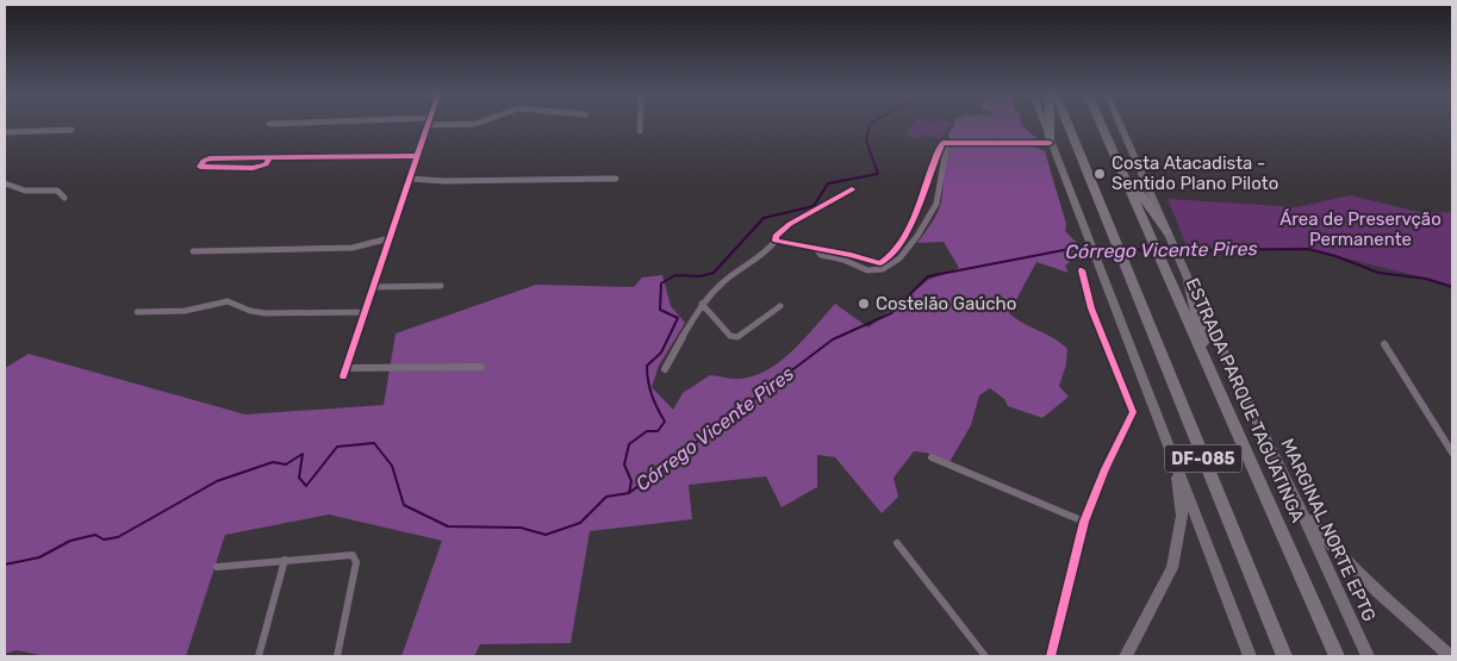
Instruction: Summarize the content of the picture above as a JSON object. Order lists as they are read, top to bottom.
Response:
{
  "streets": {
    "highway": ["ESTRADA PARQUE TAGUATINGA", "DF-085"],
    "main road": ["MARGINAL NORTE EPTG"]
  },
  "water": ["Córrego Vicente Pires"],
  "parks": ["Área de Preservção Permanente"],
  "places": ["Costa Atacadista - Sentido Plano Piloto", "Costelão Gaúcho"]
}
